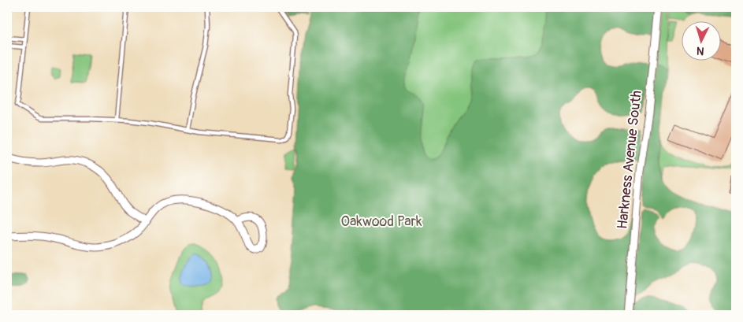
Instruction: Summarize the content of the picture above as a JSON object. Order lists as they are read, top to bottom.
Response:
{
  "streets": {
    "street": ["Harkness Avenue South"]
  },
  "parks": ["Oakwood Park"],
  "north": "bottom"
}
